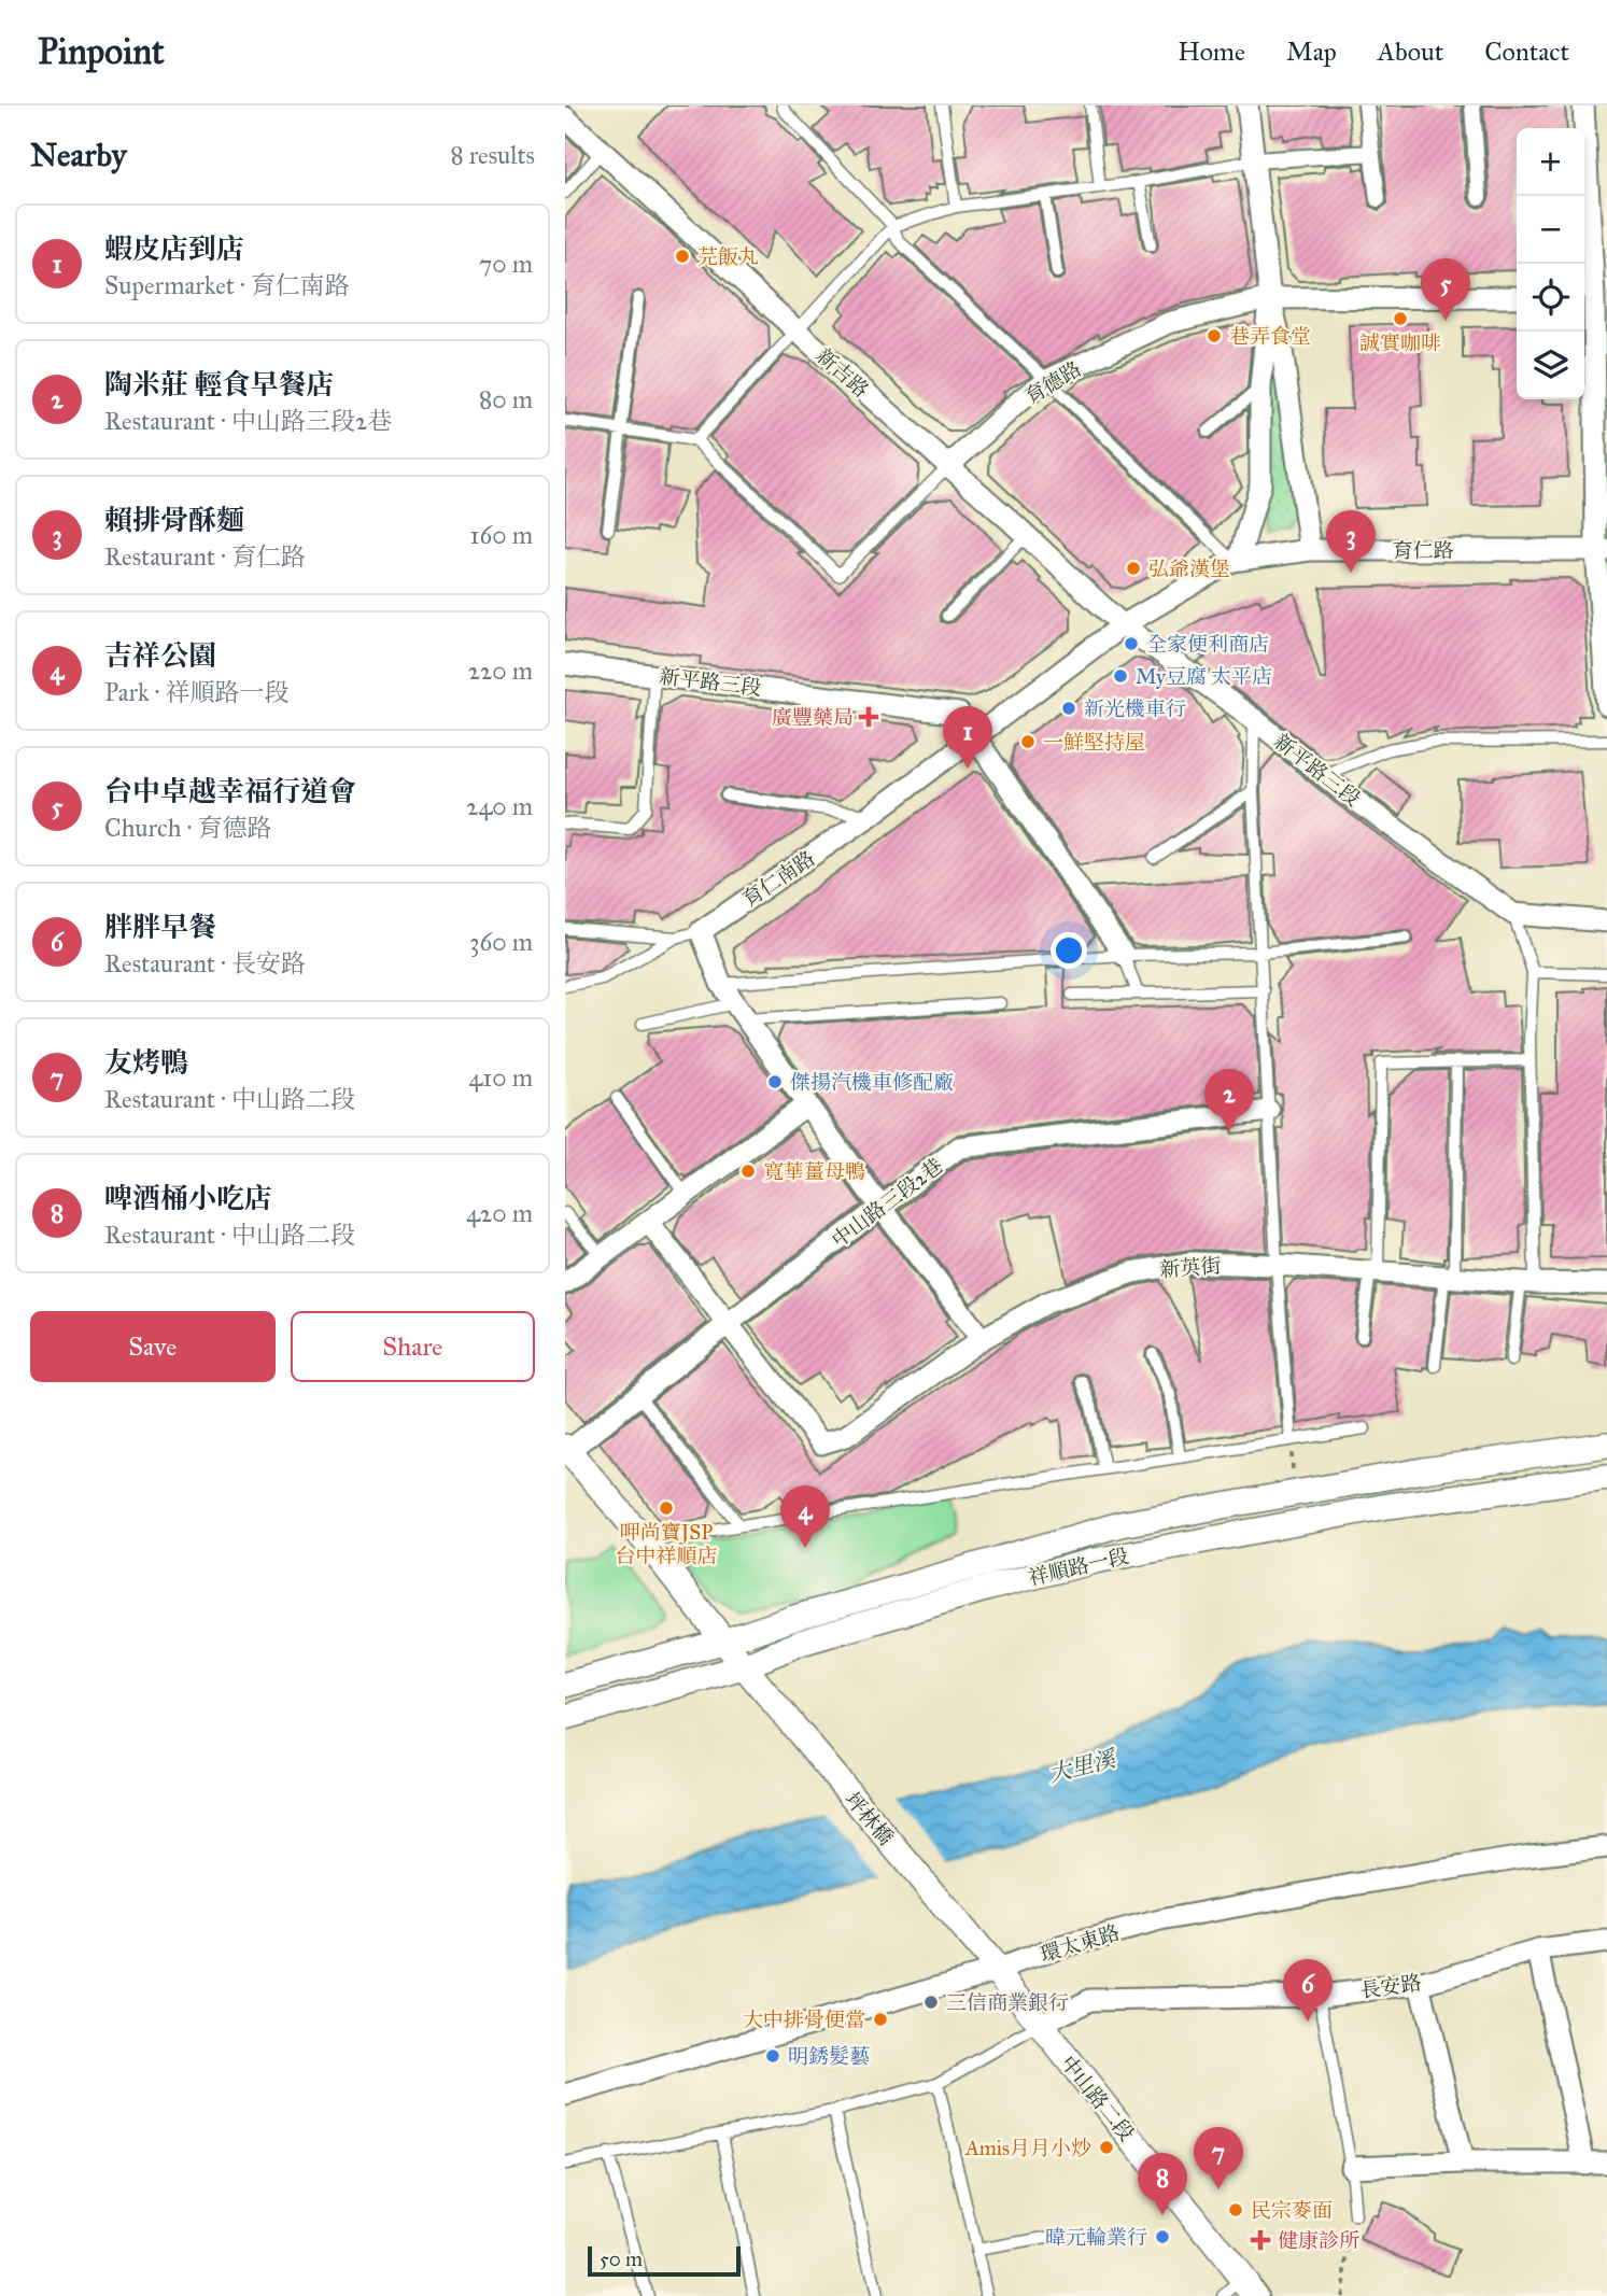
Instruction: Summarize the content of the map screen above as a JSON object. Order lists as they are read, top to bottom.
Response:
{
  "streets": {
    "street": [
      "新吉路",
      "育德路",
      "育仁路",
      "新平路三段",
      "育仁南路",
      "中山路三段2巷",
      "新英街",
      "祥順路一段",
      "坪林橋",
      "環太東路",
      "長安路",
      "中山路二段"
    ]
  },
  "crossings": [
    ["新吉路", "育德路"],
    ["新吉路", "新平路三段"],
    ["新平路三段", "育仁南路"],
    ["中山路三段2巷", "新英街"],
    ["中山路三段2巷", "坪林橋"],
    ["祥順路一段", "坪林橋"],
    ["坪林橋", "環太東路"],
    ["坪林橋", "中山路二段"],
    ["環太東路", "中山路二段"],
    ["長安路", "中山路二段"]
  ],
  "water": ["大里溪"],
  "places": {
    "other": [
      "芫飯丸",
      "誠實咖啡",
      "巷弄食堂",
      "弘爺漢堡",
      "全家便利商店",
      "My豆腐 太平店",
      "新光機車行",
      "一鮮堅持屋",
      "傑揚汽機車修配廠",
      "寬華薑母鴨",
      "呷尚寶JSP 台中祥順店",
      "三信商業銀行",
      "大中排骨便當",
      "明銹髮藝",
      "Amis月月小炒",
      "民宗麥面",
      "暐元輪業行"
    ],
    "health": ["廣豐藥局", "健康診所"]
  },
  "scale_bar": "50 m",
  "page": {
    "header": "Pinpoint",
    "nav": [
      "Home",
      "Map",
      "About",
      "Contact"
    ],
    "heading": ["Nearby", "8 results"],
    "map_buttons": ["+", "−"],
    "list": [
      {
        "mark": "1",
        "name": "蝦皮店到店",
        "note": "Supermarket · 育仁南路",
        "value": "70 m"
      },
      {
        "mark": "2",
        "name": "陶米莊 輕食早餐店",
        "note": "Restaurant · 中山路三段2巷",
        "value": "80 m"
      },
      {
        "mark": "3",
        "name": "賴排骨酥麵",
        "note": "Restaurant · 育仁路",
        "value": "160 m"
      },
      {
        "mark": "4",
        "name": "吉祥公園",
        "note": "Park · 祥順路一段",
        "value": "220 m"
      },
      {
        "mark": "5",
        "name": "台中卓越幸福行道會",
        "note": "Church · 育德路",
        "value": "240 m"
      },
      {
        "mark": "6",
        "name": "胖胖早餐",
        "note": "Restaurant · 長安路",
        "value": "360 m"
      },
      {
        "mark": "7",
        "name": "友烤鴨",
        "note": "Restaurant · 中山路二段",
        "value": "410 m"
      },
      {
        "mark": "8",
        "name": "啤酒桶小吃店",
        "note": "Restaurant · 中山路二段",
        "value": "420 m"
      }
    ],
    "pins": [
      "5",
      "3",
      "1",
      "2",
      "4",
      "6",
      "7",
      "8"
    ],
    "buttons": ["Save", "Share"],
    "scale": "50 m"
  }
}
